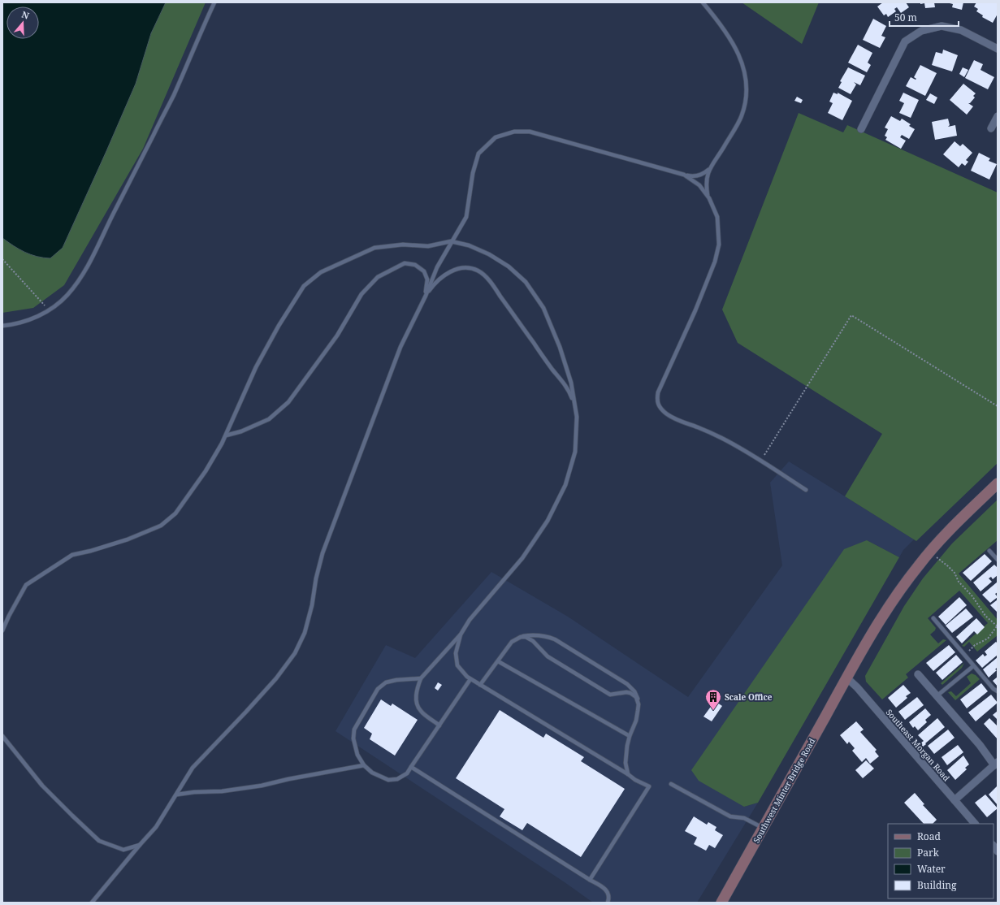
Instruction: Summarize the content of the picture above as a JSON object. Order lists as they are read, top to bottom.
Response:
{
  "streets": {
    "main road": ["Southwest Minter Bridge Road"],
    "street": ["Southeast Morgan Road"]
  },
  "crossings": [
    ["Southeast Morgan Road", "Southwest Minter Bridge Road"]
  ],
  "places": {
    "building": ["Scale Office"]
  },
  "legend": [
    "Road",
    "Park",
    "Water",
    "Building"
  ],
  "scale_bar": "50 m",
  "north": "top"
}
